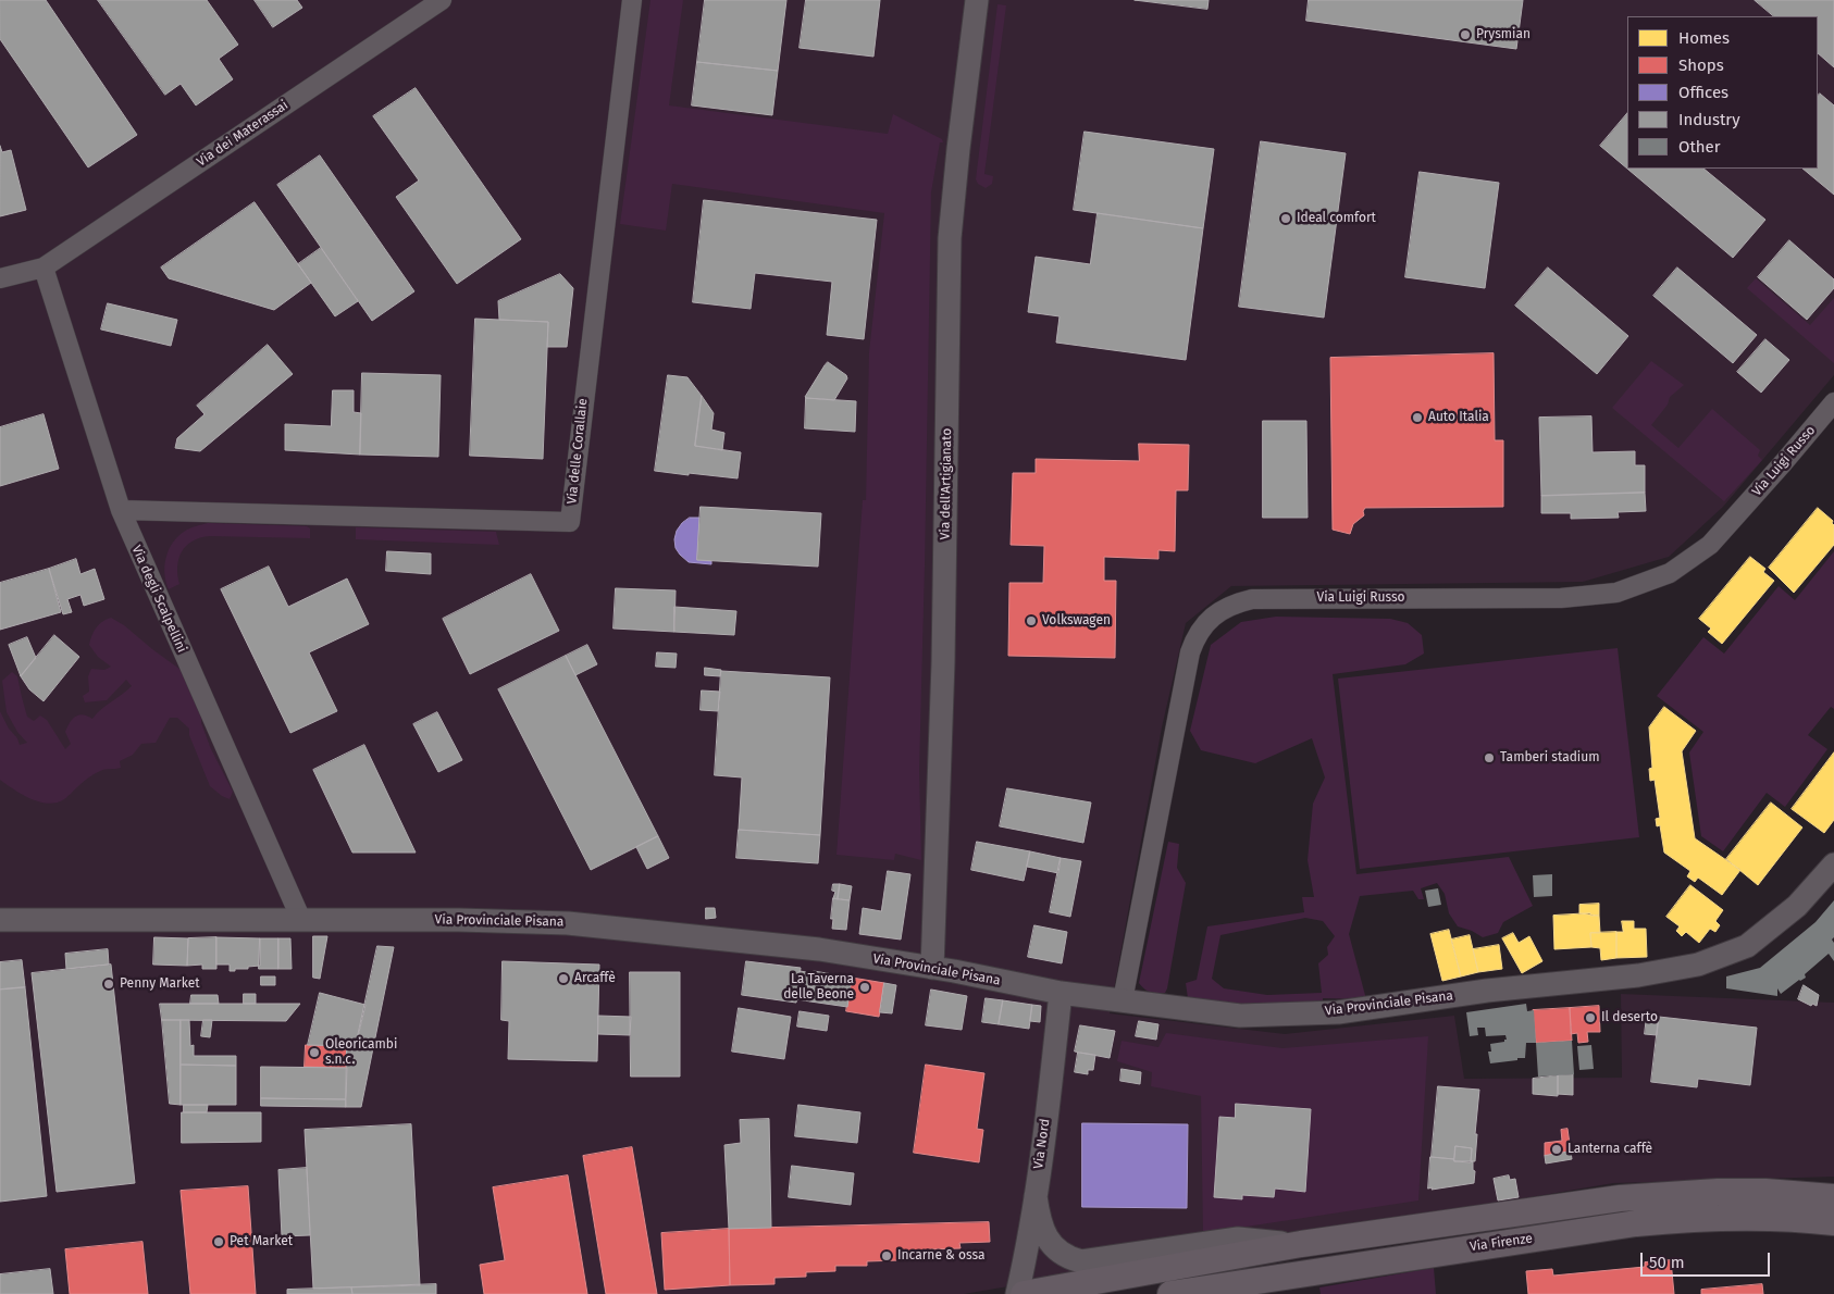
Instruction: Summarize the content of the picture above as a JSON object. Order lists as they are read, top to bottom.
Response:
{
  "streets": {
    "main road": ["Via Firenze"],
    "street": [
      "Via dei Materassai",
      "Via delle Corallaie",
      "Via Luigi Russo",
      "Via dell'Artigianato",
      "Via degli Scalpellini",
      "Via Provinciale Pisana",
      "Via Nord"
    ]
  },
  "crossings": [
    ["Via dei Materassai", "Via degli Scalpellini"],
    ["Via delle Corallaie", "Via degli Scalpellini"],
    ["Via Luigi Russo", "Via Provinciale Pisana"],
    ["Via dell'Artigianato", "Via Provinciale Pisana"],
    ["Via degli Scalpellini", "Via Provinciale Pisana"],
    ["Via Provinciale Pisana", "Via Nord"],
    ["Via Nord", "Via Firenze"]
  ],
  "places": [
    "Prysmian",
    "Ideal comfort",
    "Auto Italia",
    "Volkswagen",
    "Tamberi stadium",
    "Arcaffè",
    "Penny Market",
    "La Taverna delle Beone",
    "Il deserto",
    "Oleoricambi s.n.c.",
    "Lanterna caffè",
    "Pet Market",
    "Incarne & ossa"
  ],
  "legend": [
    "Homes",
    "Shops",
    "Offices",
    "Industry",
    "Other"
  ],
  "scale_bar": "50 m"
}
